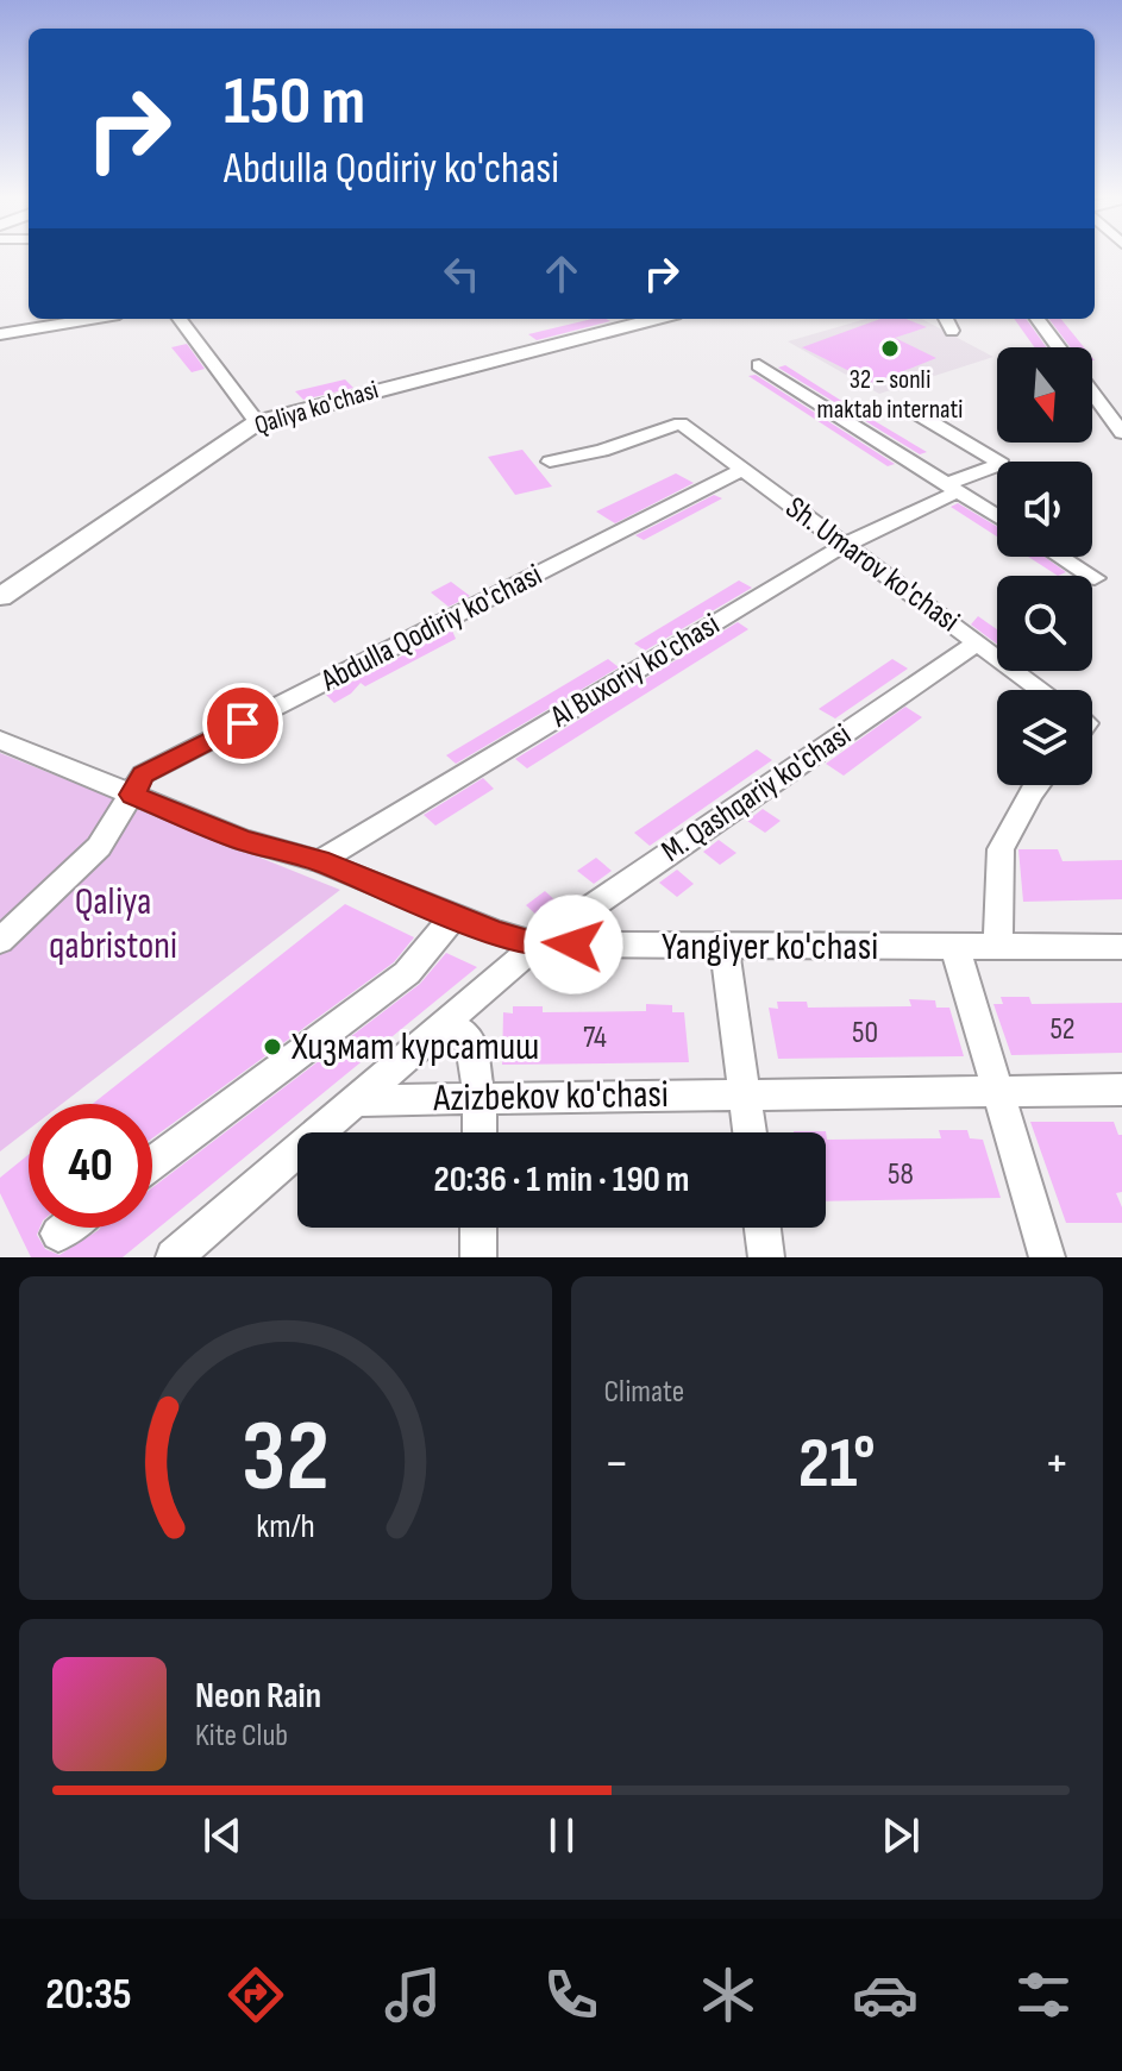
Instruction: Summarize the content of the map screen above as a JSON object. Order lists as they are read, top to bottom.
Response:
{
  "streets": {
    "main road": ["Qaliya ko'chasi"],
    "street": [
      "Sh. Umarov ko'chasi",
      "Abdulla Qodiriy ko'chasi",
      "Al Buxoriy ko'chasi",
      "M. Qashqariy ko'chasi",
      "Yangiyer ko'chasi",
      "Azizbekov ko'chasi"
    ]
  },
  "crossings": [
    ["Sh. Umarov ko'chasi", "Abdulla Qodiriy ko'chasi"],
    ["Sh. Umarov ko'chasi", "Al Buxoriy ko'chasi"],
    ["Sh. Umarov ko'chasi", "M. Qashqariy ko'chasi"],
    ["Abdulla Qodiriy ko'chasi", "Yangiyer ko'chasi"],
    ["Al Buxoriy ko'chasi", "Yangiyer ko'chasi"],
    ["M. Qashqariy ko'chasi", "Yangiyer ko'chasi"],
    ["M. Qashqariy ko'chasi", "Azizbekov ko'chasi"],
    ["Yangiyer ko'chasi", "Azizbekov ko'chasi"]
  ],
  "parks": ["Qaliya qabristoni"],
  "places": ["32 - sonli maktab internati", "Хизмат курсатиш"],
  "house_numbers": [
    "52",
    "50",
    "74",
    "58"
  ],
  "north": "bottom",
  "page": {
    "turn": ["150 m", "Abdulla Qodiriy ko'chasi"],
    "limit": "40",
    "trip": "20:36 · 1 min · 190 m",
    "tile": "Climate",
    "heat": ["−", "21°", "+"],
    "song": ["Neon Rain", "Kite Club"],
    "tabs": "20:35",
    "gauge": ["32", "km/h"]
  }
}
